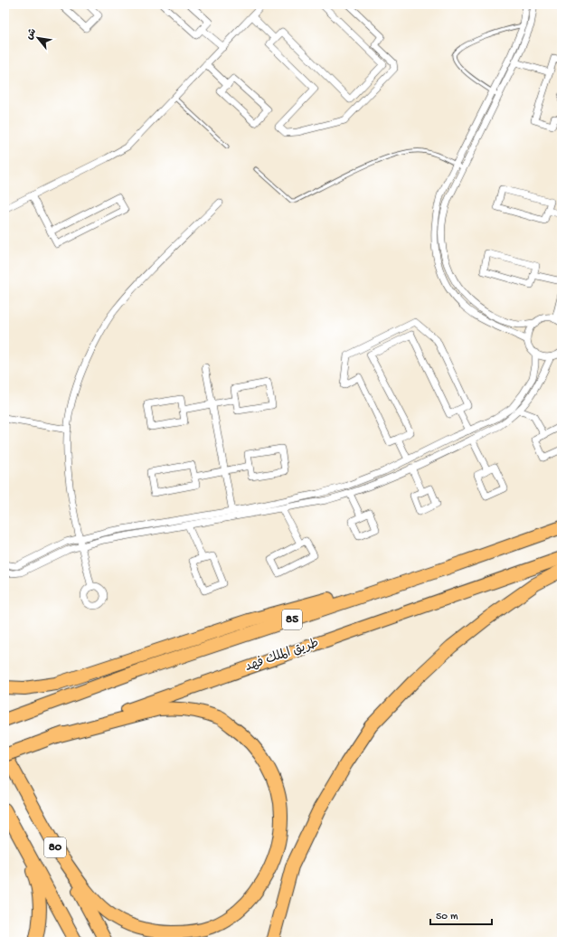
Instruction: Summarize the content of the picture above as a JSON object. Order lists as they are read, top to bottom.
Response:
{
  "streets": {
    "highway": ["85", "طريق الملك فهد", "80"]
  },
  "crossings": [
    ["طريق الملك فهد", "80"]
  ],
  "scale_bar": "50 m",
  "north": "top left"
}
